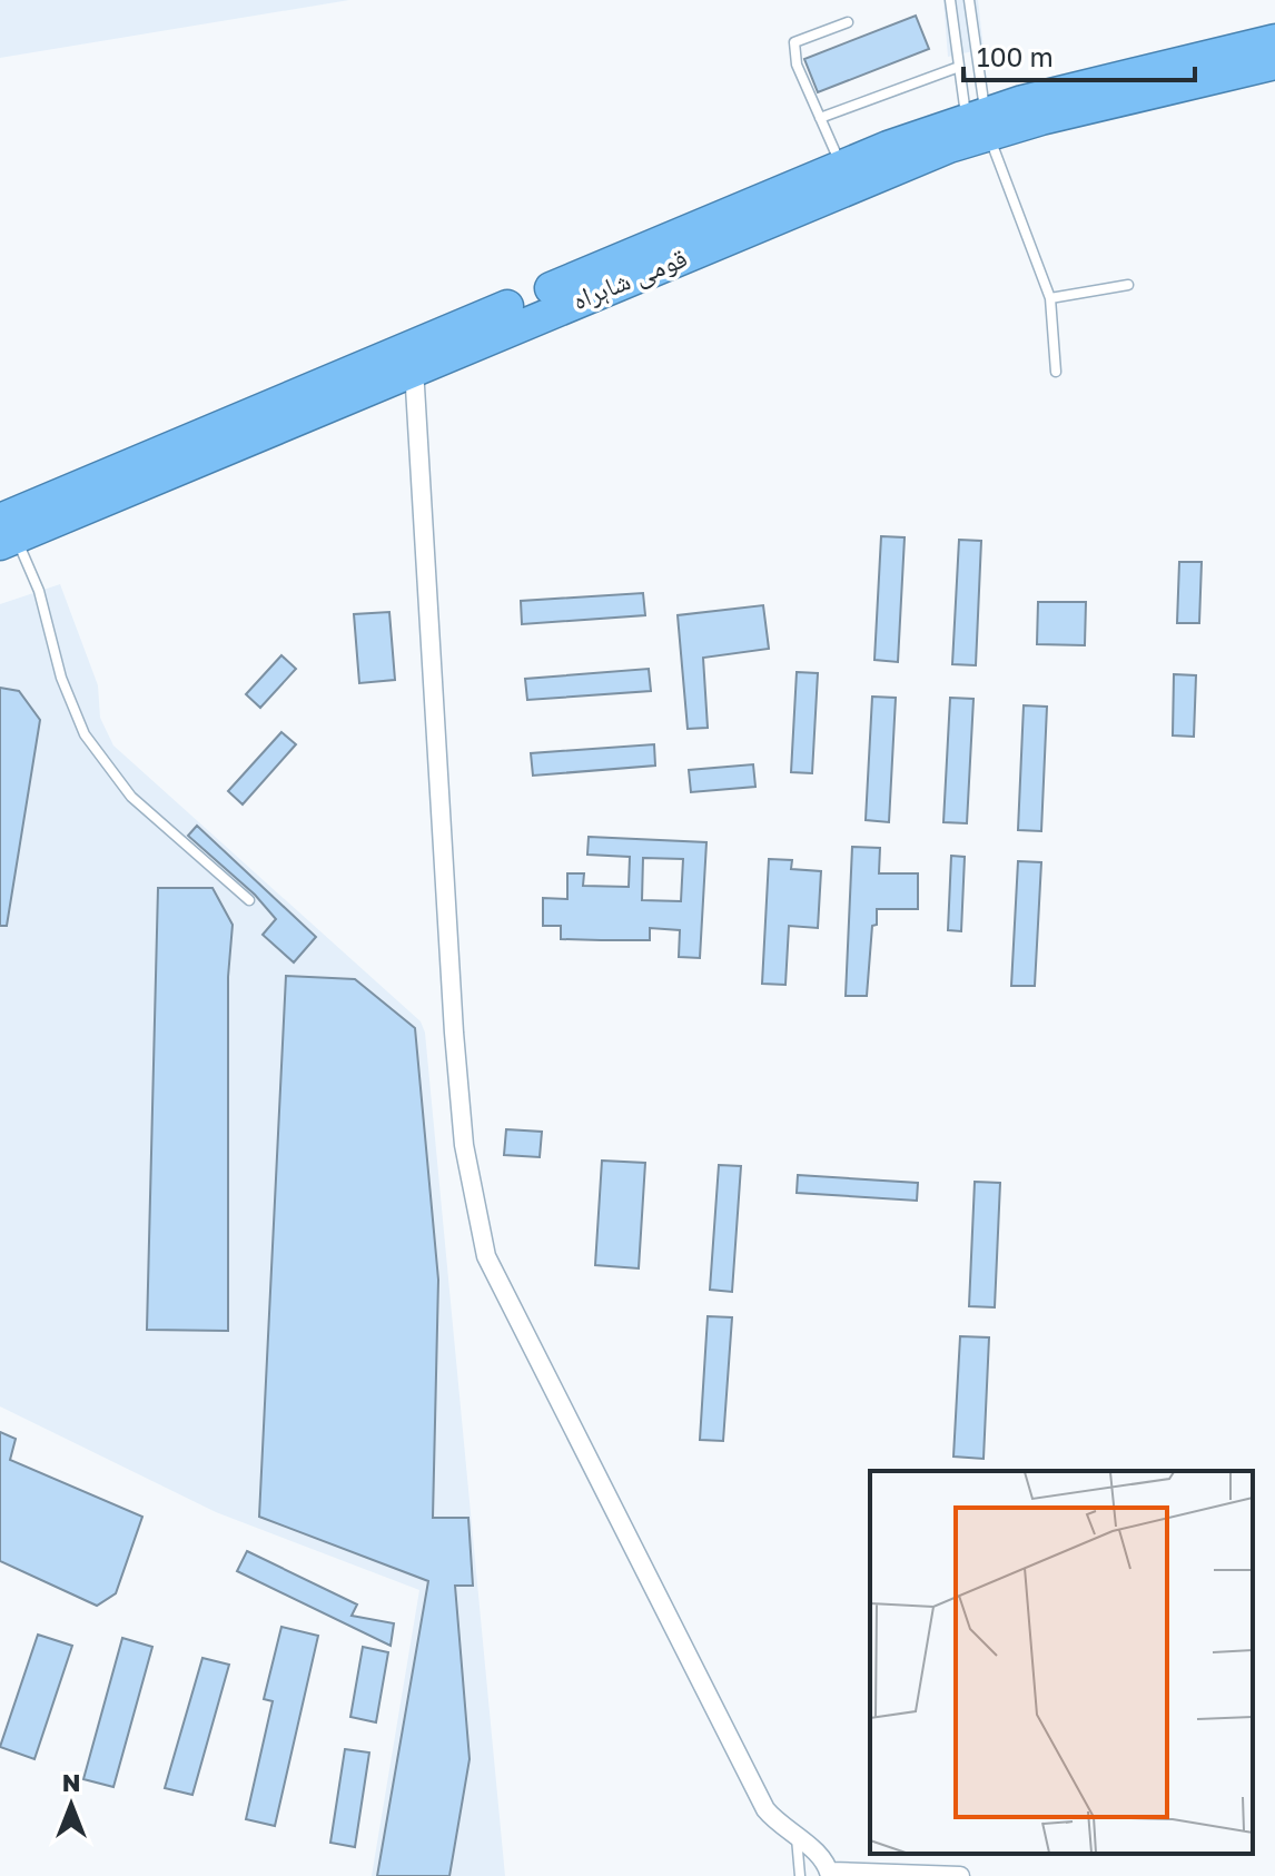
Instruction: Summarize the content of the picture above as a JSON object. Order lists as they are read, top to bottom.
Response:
{
  "streets": {
    "highway": ["قومی شاہراہ"]
  },
  "scale_bar": "100 m",
  "north": "top"
}
